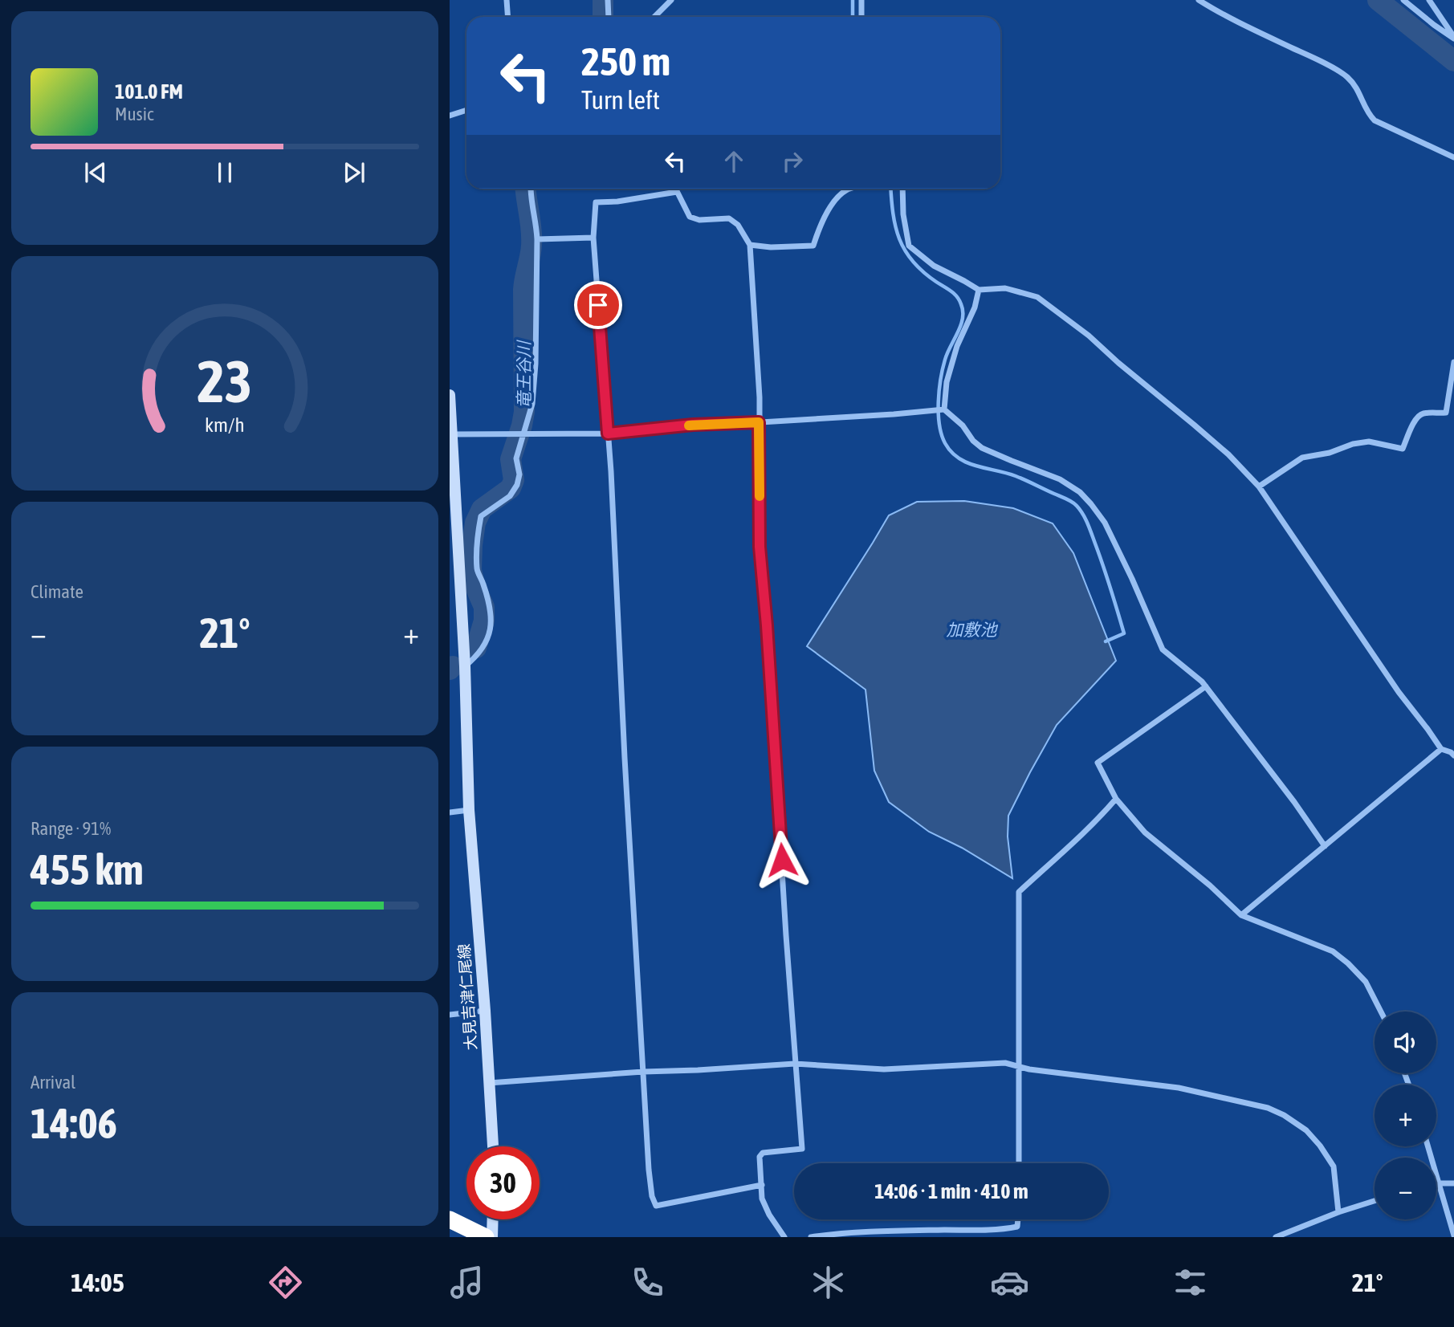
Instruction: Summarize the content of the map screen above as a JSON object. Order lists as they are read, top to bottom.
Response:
{
  "streets": {
    "main road": ["大見吉津仁尾線"]
  },
  "water": ["竜王谷川", "加敷池"],
  "page": {
    "turn": ["250 m", "Turn left"],
    "song": ["101.0 FM", "Music"],
    "tile": [
      "Climate",
      ["Range · 91%", "455 km"],
      ["Arrival", "14:06"]
    ],
    "heat": ["−", "21°", "+"],
    "map_buttons": ["+", "−"],
    "limit": "30",
    "trip": "14:06 · 1 min · 410 m",
    "tabs": ["14:05", "21°"],
    "gauge": ["23", "km/h"]
  }
}
